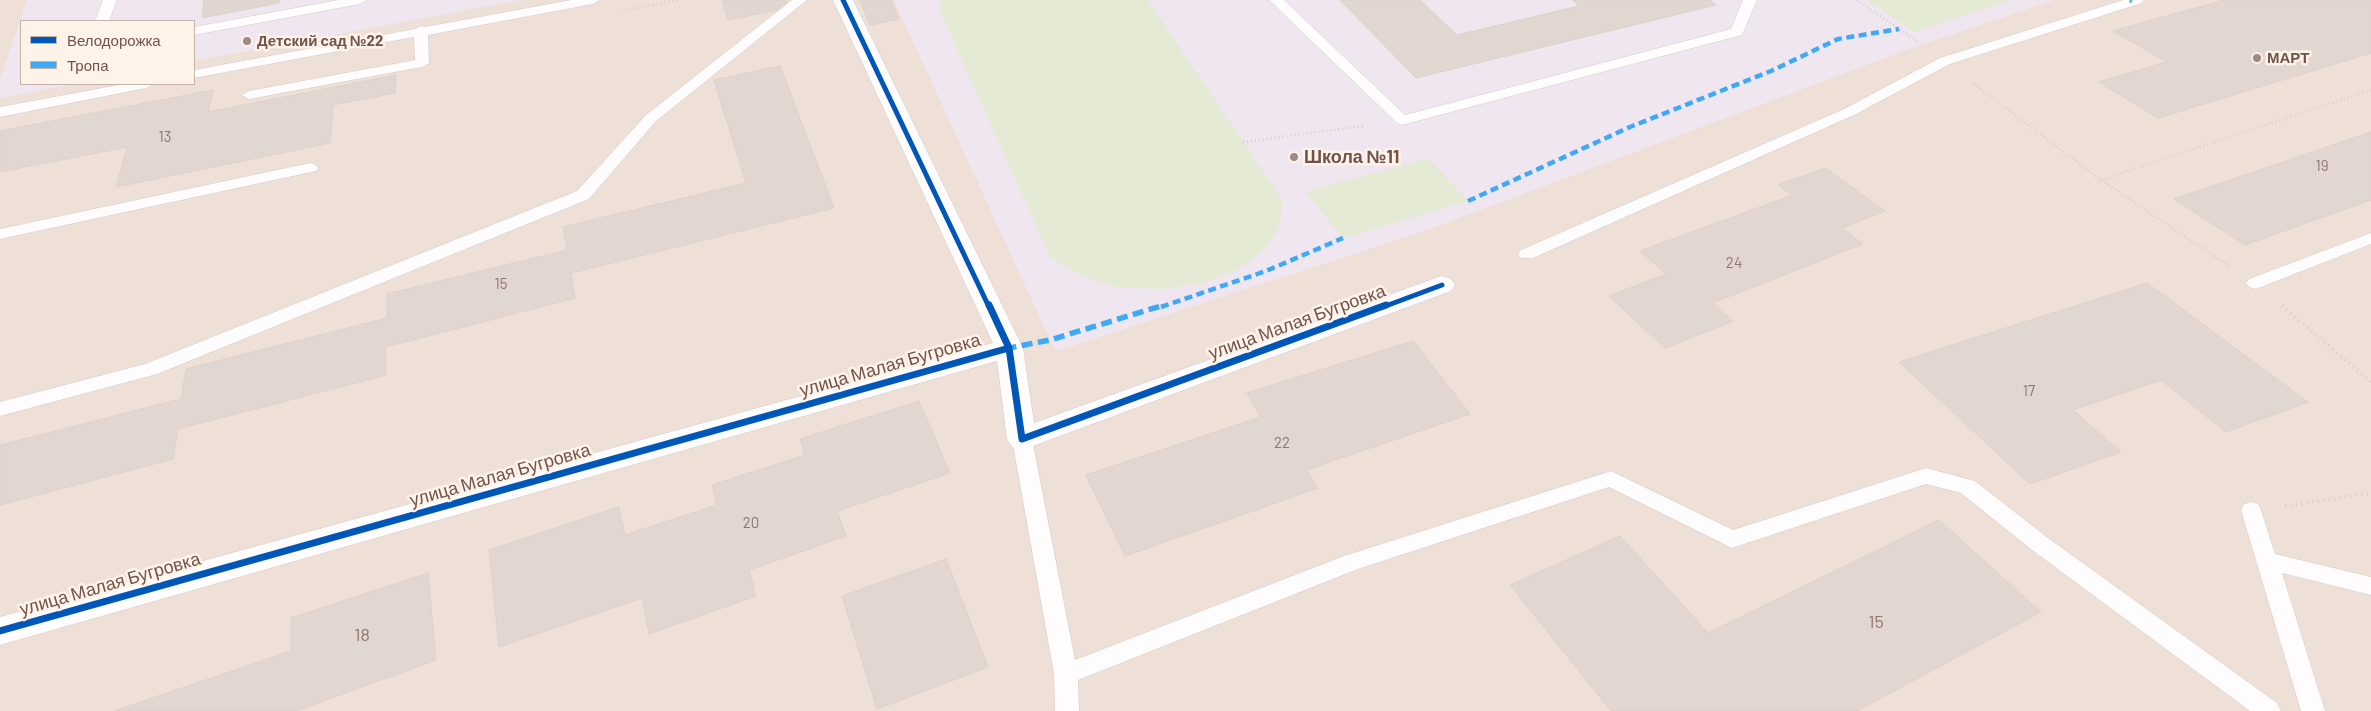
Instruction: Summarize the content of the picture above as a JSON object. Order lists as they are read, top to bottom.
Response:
{
  "streets": {
    "street": ["улица Малая Бугровка"]
  },
  "places": ["Детский сад №22", "МАРТ", "Школа №11"],
  "house_numbers": [
    "13",
    "19",
    "24",
    "15",
    "17",
    "22",
    "20",
    "15",
    "18"
  ],
  "legend": ["Велодорожка", "Тропа"]
}
